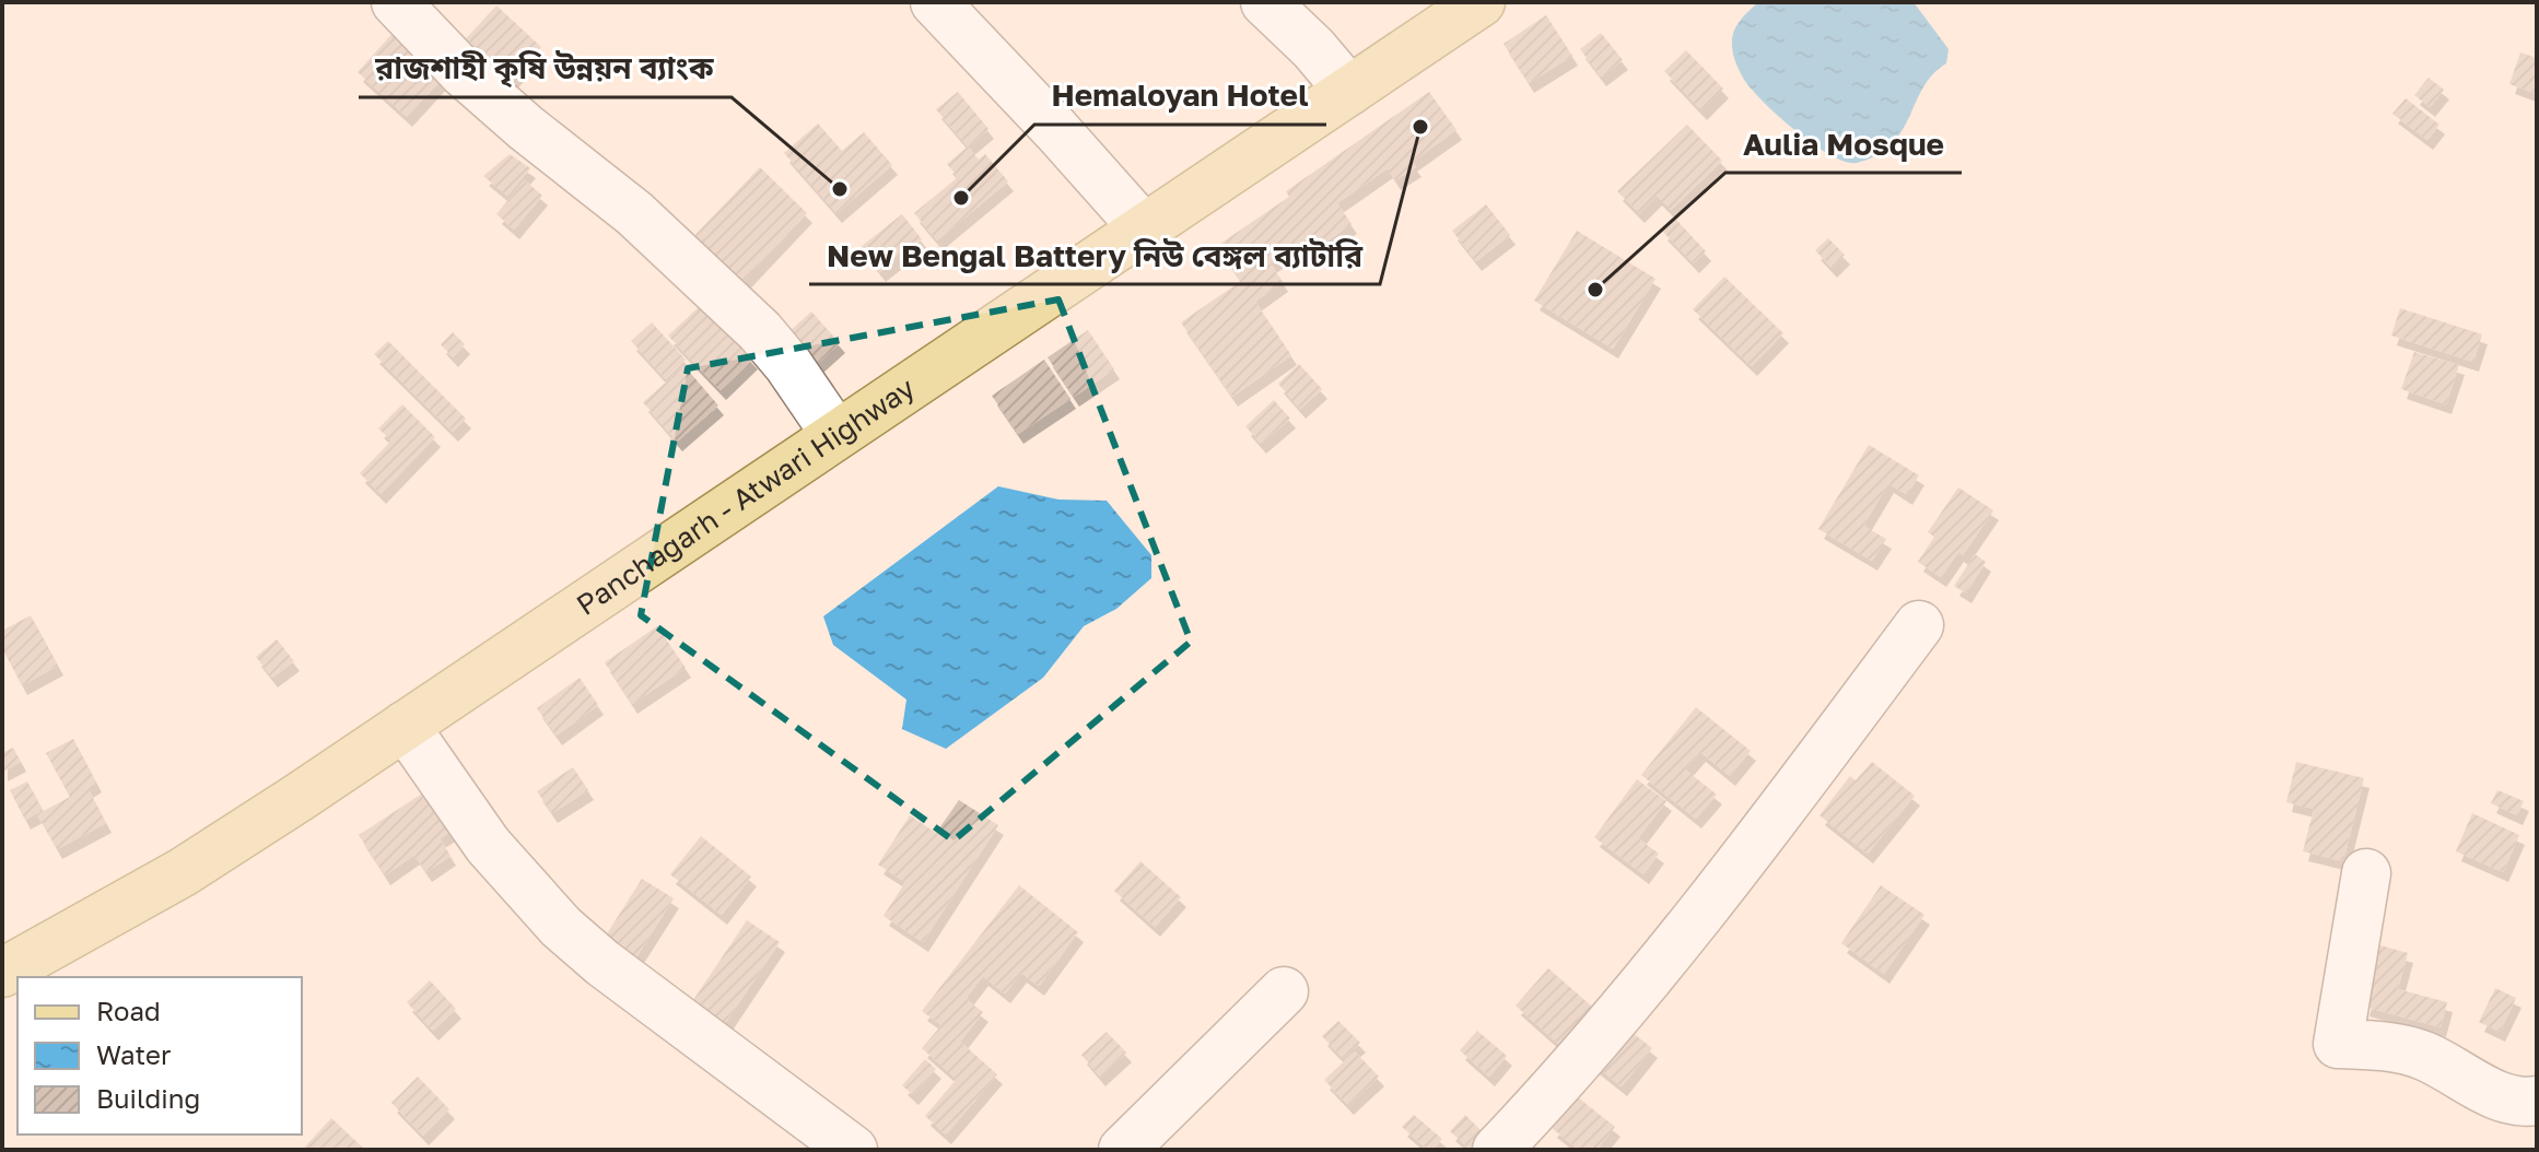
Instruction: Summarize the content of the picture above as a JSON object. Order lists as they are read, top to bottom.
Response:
{
  "streets": {
    "main road": ["Panchagarh - Atwari Highway"]
  },
  "places": [
    "New Bengal Battery নিউ বেঙ্গল ব্যাটারি",
    "রাজশাহী কৃষি উন্নয়ন ব্যাংক",
    "Hemaloyan Hotel",
    "Aulia Mosque"
  ],
  "legend": ["Road", "Water", "Building"]
}
